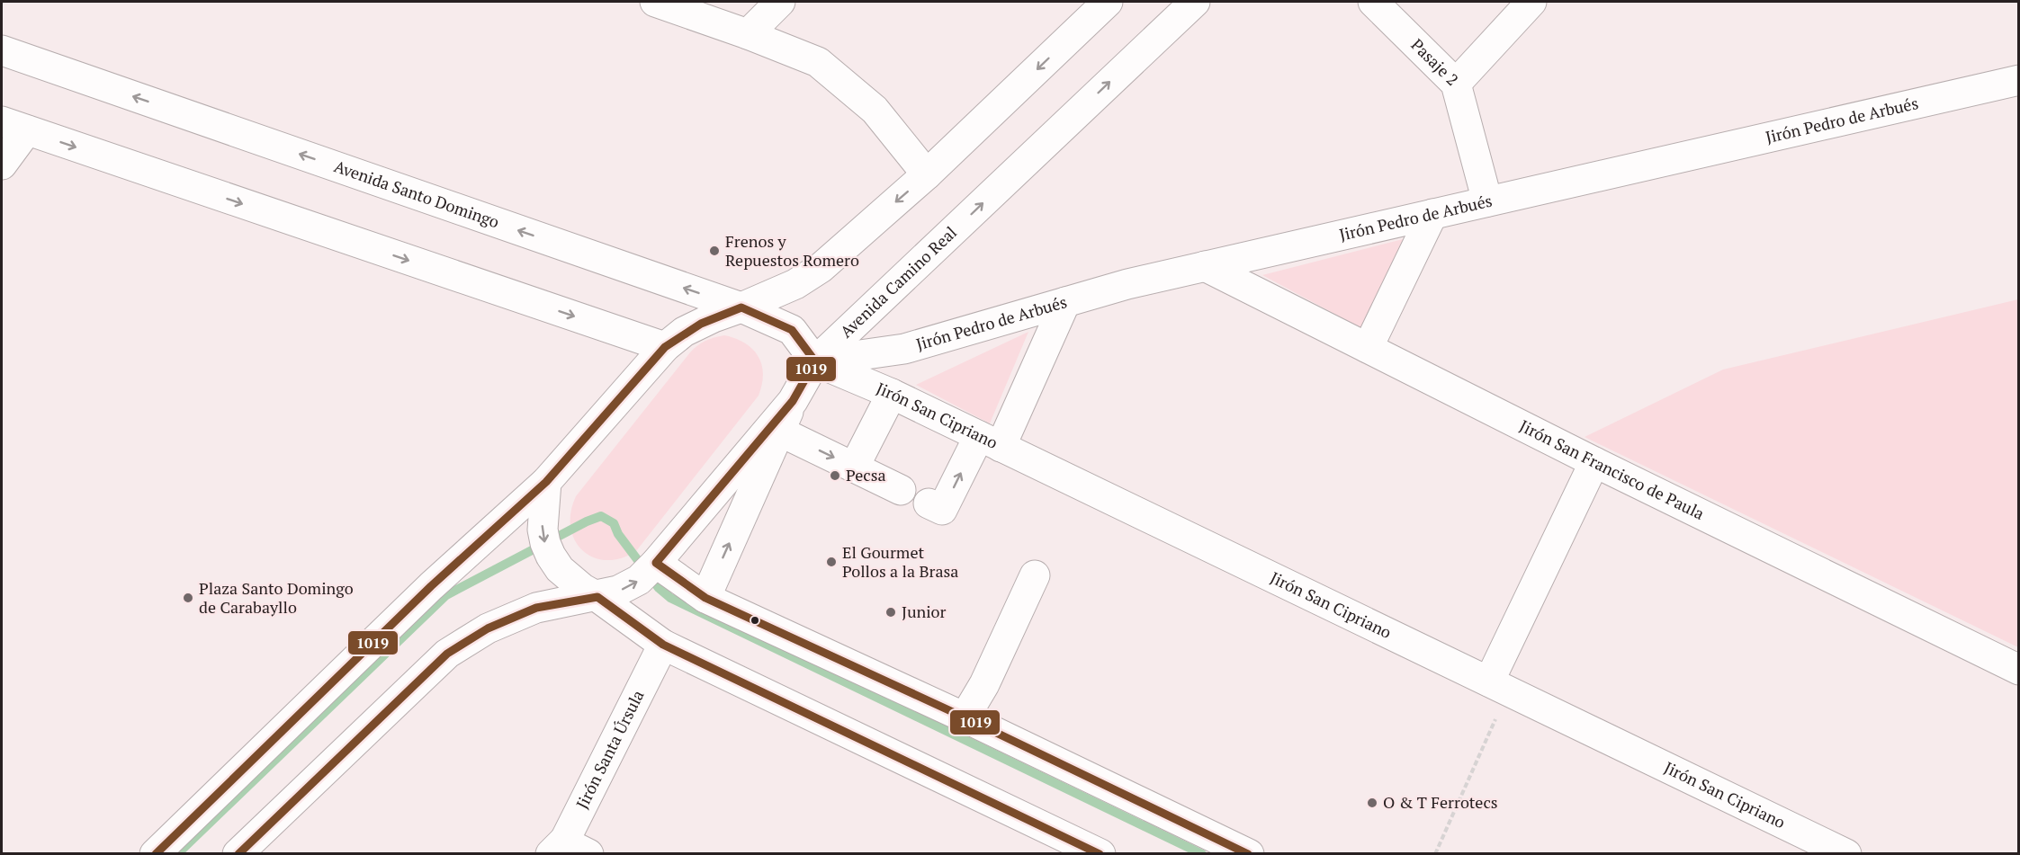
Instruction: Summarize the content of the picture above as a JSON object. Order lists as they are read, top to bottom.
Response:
{
  "streets": {
    "street": [
      "Pasaje 2",
      "Jirón Pedro de Arbués",
      "Avenida Santo Domingo",
      "Avenida Camino Real",
      "Jirón San Cipriano",
      "Jirón San Francisco de Paula",
      "Jirón Santa Úrsula"
    ]
  },
  "crossings": [
    ["Pasaje 2", "Jirón Pedro de Arbués"],
    ["Jirón Pedro de Arbués", "Avenida Santo Domingo"],
    ["Jirón Pedro de Arbués", "Avenida Camino Real"],
    ["Jirón Pedro de Arbués", "Jirón San Cipriano"],
    ["Jirón Pedro de Arbués", "Jirón San Francisco de Paula"],
    ["Avenida Santo Domingo", "Avenida Camino Real"],
    ["Avenida Santo Domingo", "Jirón San Cipriano"],
    ["Avenida Camino Real", "Jirón San Cipriano"]
  ],
  "places": [
    "Frenos y Repuestos Romero",
    "Pecsa",
    "El Gourmet Pollos a la Brasa",
    "Plaza Santo Domingo de Carabayllo",
    "Junior",
    "O & T Ferrotecs"
  ],
  "lines": ["transit line 1019"]
}
